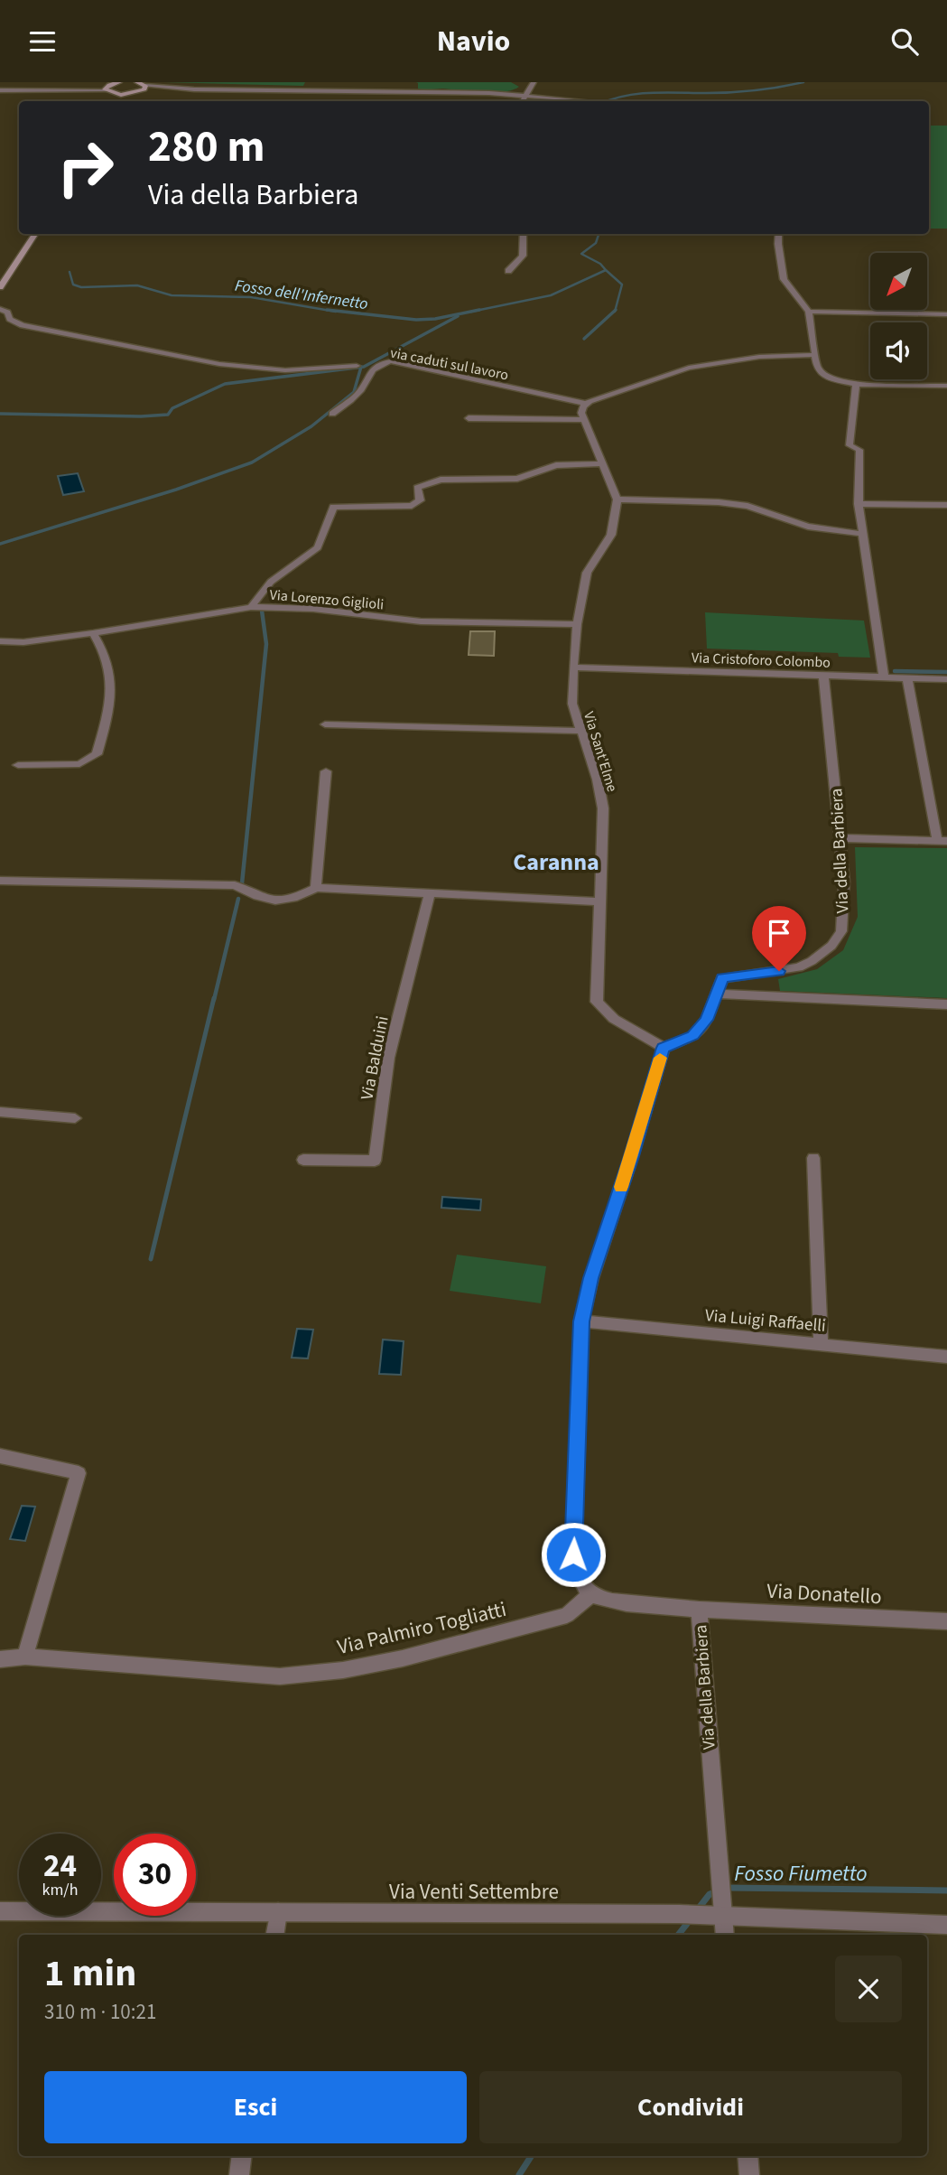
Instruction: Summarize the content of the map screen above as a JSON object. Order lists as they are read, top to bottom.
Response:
{
  "streets": {
    "street": [
      "via caduti sul lavoro",
      "Via Lorenzo Giglioli",
      "Via Cristoforo Colombo",
      "Via Sant'Elme",
      "Via della Barbiera",
      "Via Balduini",
      "Via Luigi Raffaelli",
      "Via Donatello",
      "Via Palmiro Togliatti",
      "Via Venti Settembre"
    ]
  },
  "crossings": [
    ["Via Lorenzo Giglioli", "Via Sant'Elme"],
    ["Via Cristoforo Colombo", "Via Sant'Elme"],
    ["Via Cristoforo Colombo", "Via della Barbiera"],
    ["Via Sant'Elme", "Via della Barbiera"],
    ["Via della Barbiera", "Via Donatello"],
    ["Via della Barbiera", "Via Palmiro Togliatti"],
    ["Via della Barbiera", "Via Venti Settembre"]
  ],
  "districts": ["Caranna"],
  "water": ["Fosso dell'Infernetto", "Fosso Fiumetto"],
  "north": "bottom left",
  "page": {
    "header": "Navio",
    "turn": ["280 m", "Via della Barbiera"],
    "speed": "24 km/h",
    "limit": "30",
    "heading": ["1 min", "310 m · 10:21"],
    "buttons": ["Esci", "Condividi"]
  }
}
